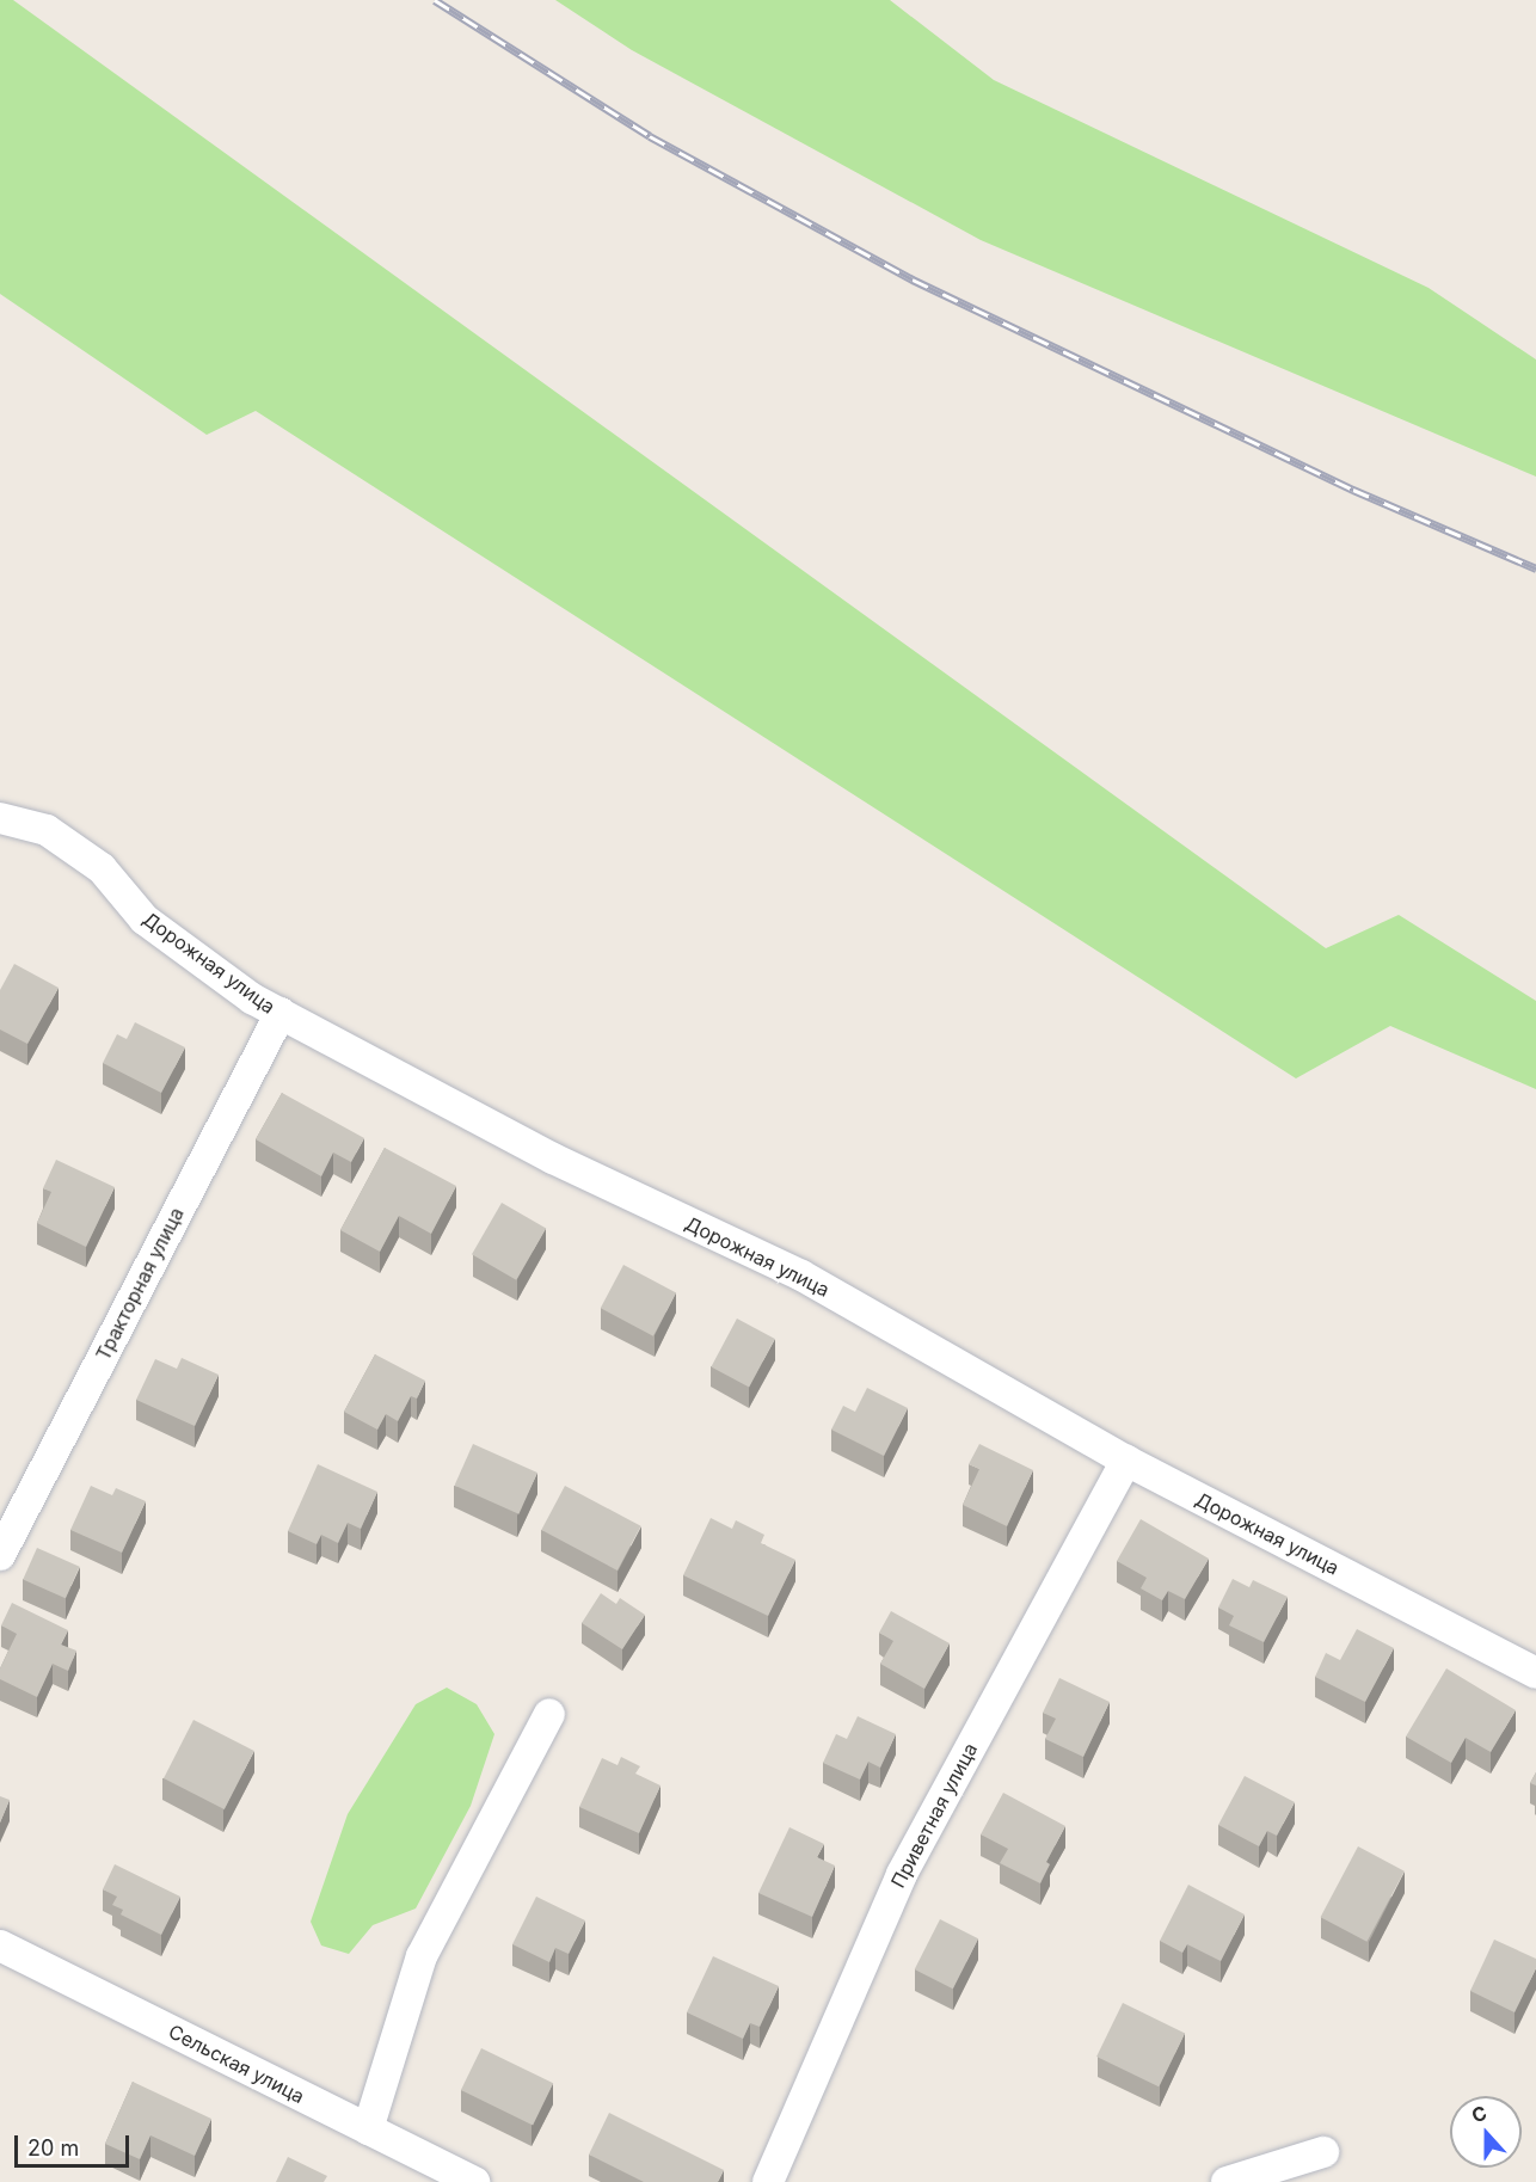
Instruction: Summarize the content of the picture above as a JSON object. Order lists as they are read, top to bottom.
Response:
{
  "streets": {
    "street": [
      "Дорожная улица",
      "Тракторная улица",
      "Приветная улица",
      "Сельская улица"
    ]
  },
  "crossings": [
    ["Дорожная улица", "Тракторная улица"],
    ["Дорожная улица", "Приветная улица"]
  ],
  "scale_bar": "20 m",
  "north": "top"
}
